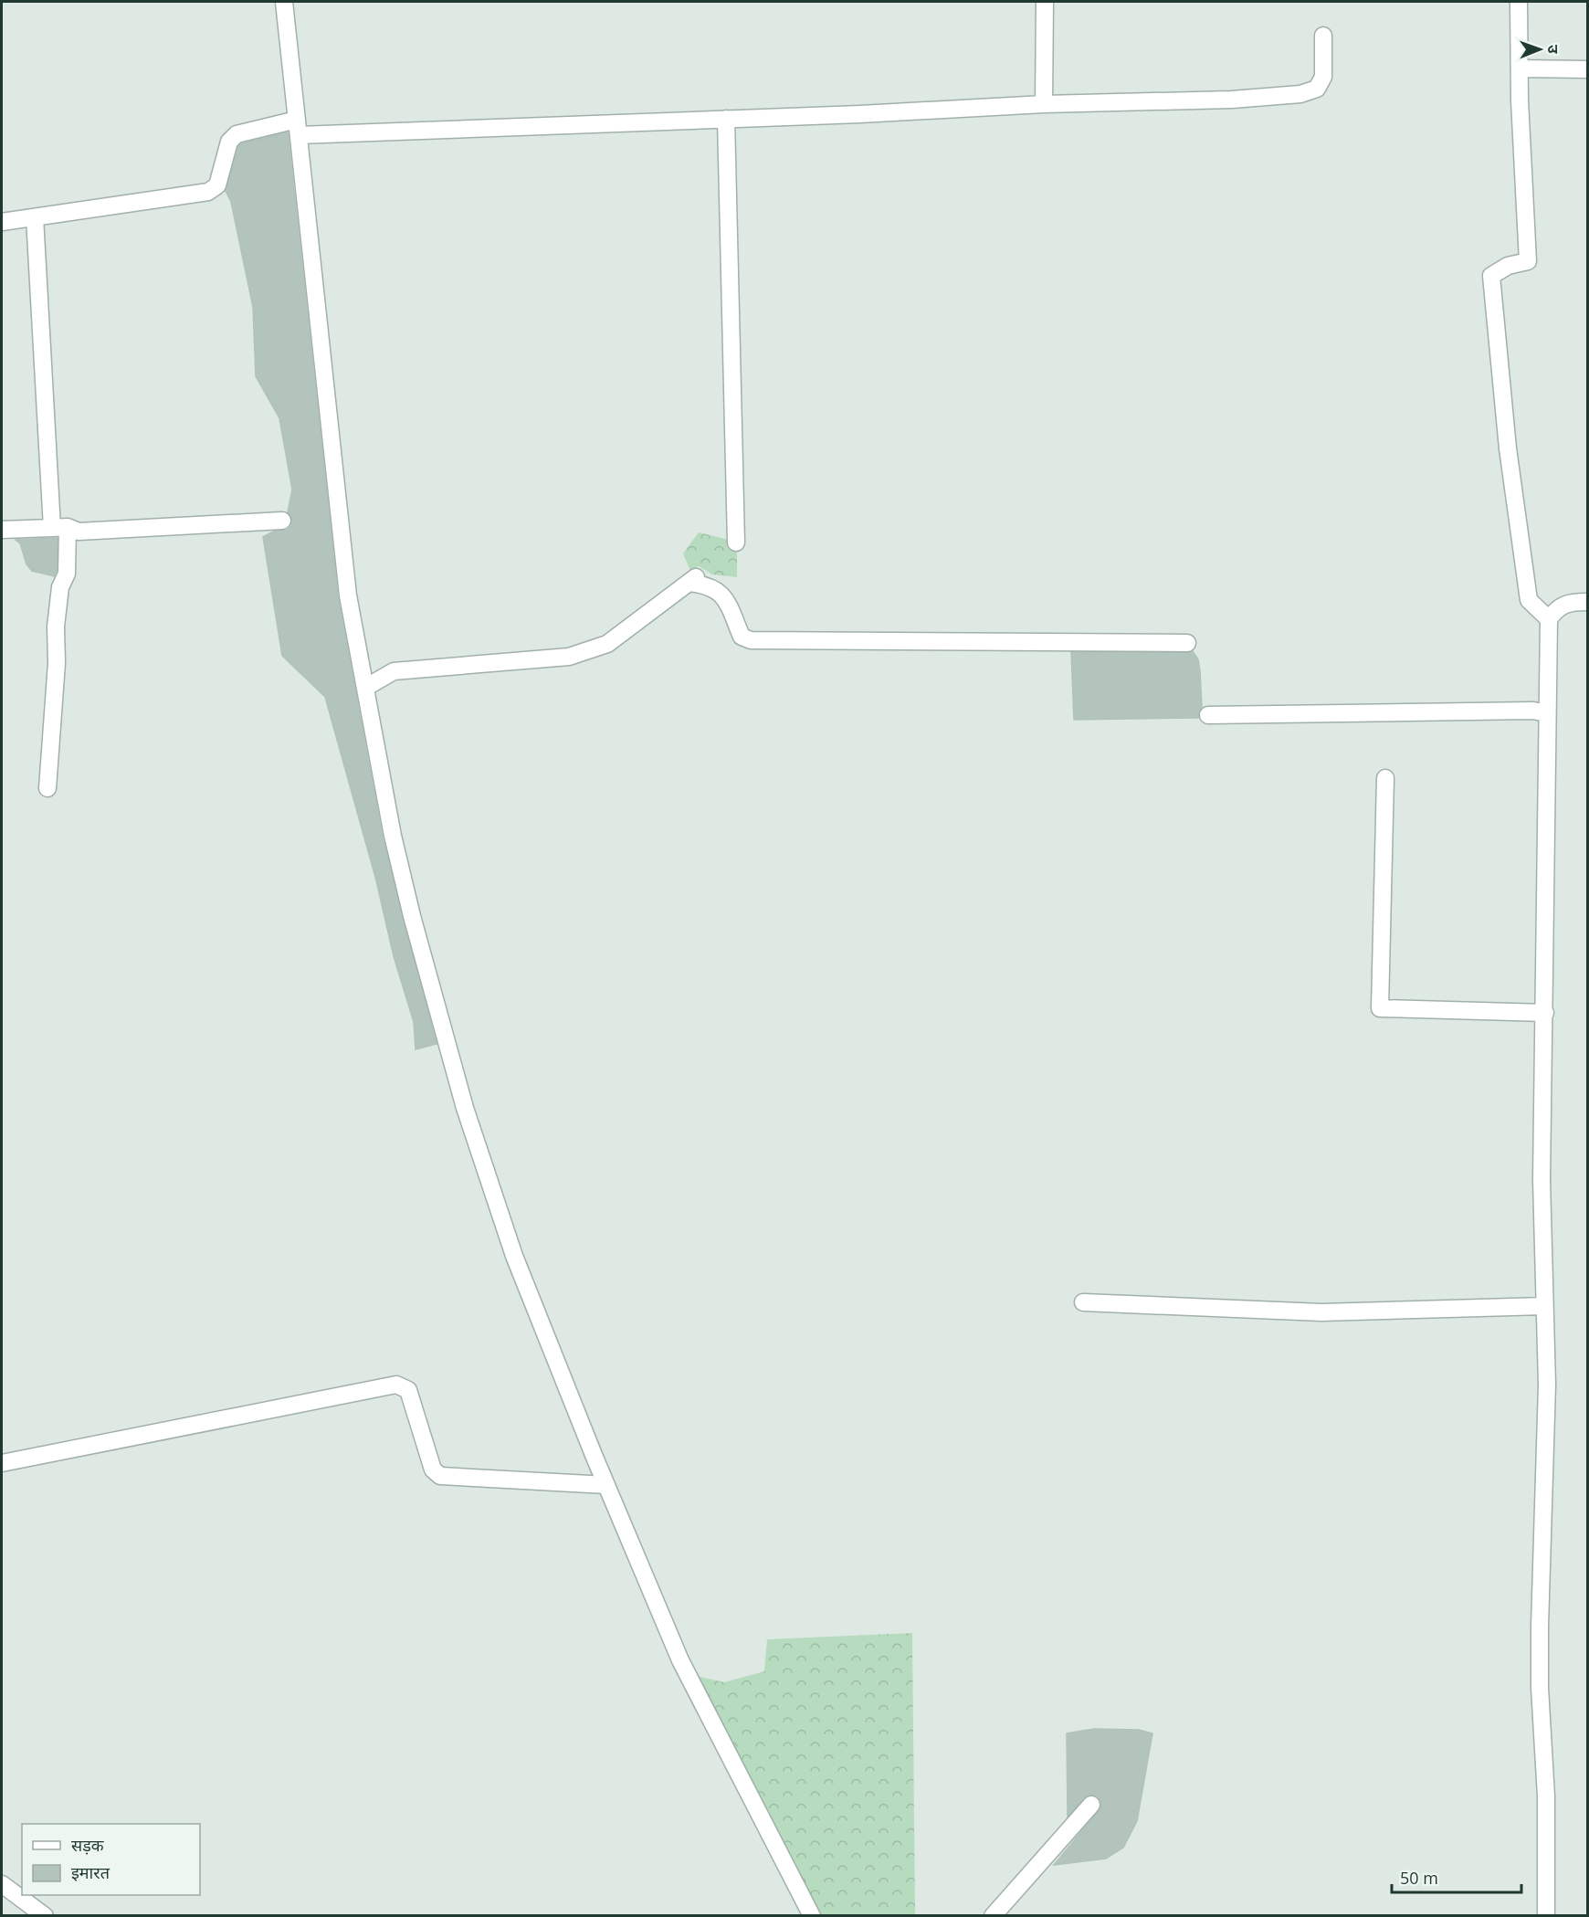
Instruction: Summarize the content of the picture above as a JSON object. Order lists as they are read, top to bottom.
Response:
{
  "legend": ["सड़क", "इमारत"],
  "scale_bar": "50 m",
  "north": "right"
}
